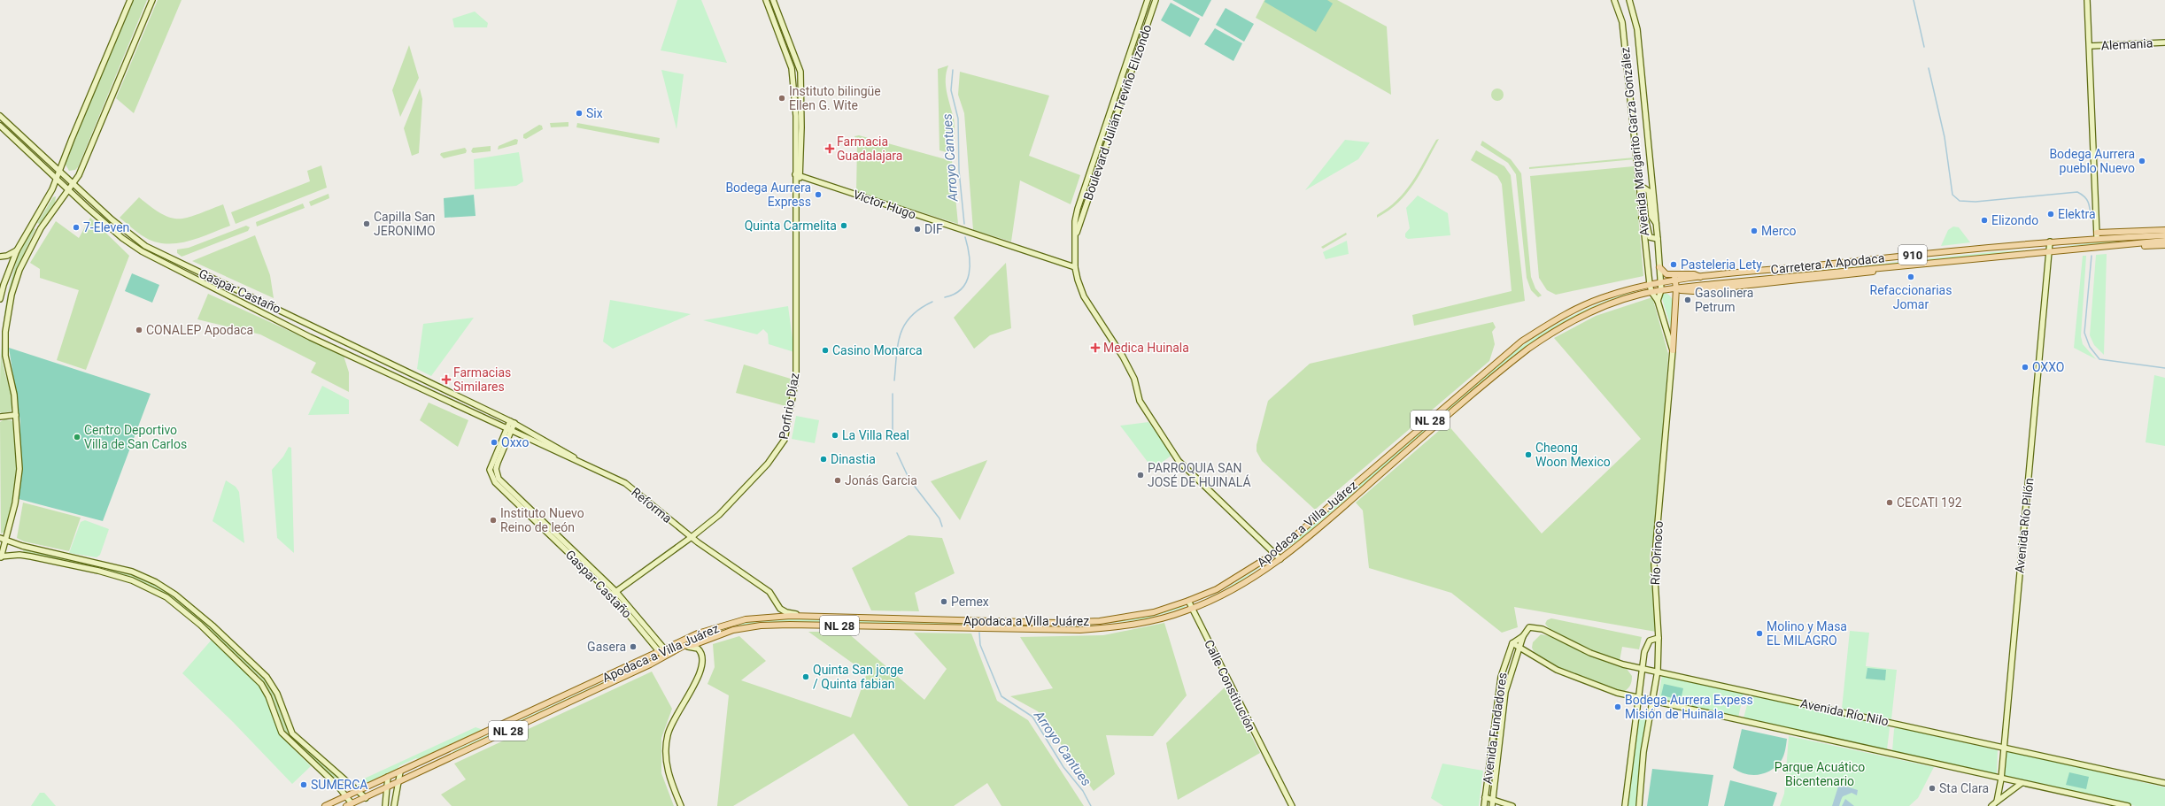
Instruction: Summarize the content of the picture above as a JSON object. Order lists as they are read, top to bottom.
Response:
{
  "streets": {
    "main road": [
      "910",
      "Carretera A Apodaca",
      "NL 28",
      "Apodaca a Villa Juárez"
    ],
    "street": [
      "Alemania",
      "Boulevard Julián Treviño Elizondo",
      "Avenida Margarito Garza González",
      "Victor Hugo",
      "Gaspar Castaño",
      "Porfirio Díaz",
      "Reforma",
      "Avenida Río Pilón",
      "Río Orinoco",
      "Calle Constitución",
      "Avenida Río Nilo",
      "Avenida Fundadores"
    ]
  },
  "crossings": [
    ["Avenida Margarito Garza González", "Carretera A Apodaca"],
    ["Avenida Margarito Garza González", "Apodaca a Villa Juárez"],
    ["Avenida Margarito Garza González", "Río Orinoco"],
    ["Victor Hugo", "Porfirio Díaz"],
    ["Carretera A Apodaca", "Apodaca a Villa Juárez"],
    ["Carretera A Apodaca", "Avenida Río Pilón"],
    ["Gaspar Castaño", "Porfirio Díaz"],
    ["Gaspar Castaño", "Reforma"],
    ["Gaspar Castaño", "Apodaca a Villa Juárez"],
    ["Porfirio Díaz", "Reforma"],
    ["Reforma", "Apodaca a Villa Juárez"],
    ["Apodaca a Villa Juárez", "Río Orinoco"],
    ["Apodaca a Villa Juárez", "Calle Constitución"],
    ["Avenida Río Pilón", "Avenida Río Nilo"],
    ["Río Orinoco", "Avenida Río Nilo"],
    ["Avenida Río Nilo", "Avenida Fundadores"]
  ],
  "water": ["Arroyo Cantues"],
  "parks": ["Parque Acuático Bicentenario"],
  "places": {
    "other": [
      "Instituto bilingüe Ellen G. Wite",
      "Six",
      "Bodega Aurrera pueblo Nuevo",
      "Bodega Aurrera Express",
      "Elektra",
      "Elizondo",
      "Capilla San JERONIMO",
      "Quinta Carmelita",
      "7-Eleven",
      "DIF",
      "Merco",
      "Pasteleria Lety",
      "Refaccionarias Jomar",
      "Gasolinera Petrum",
      "CONALEP Apodaca",
      "Casino Monarca",
      "OXXO",
      "La Villa Real",
      "Centro Deportivo Villa de San Carlos",
      "Oxxo",
      "Cheong Woon Mexico",
      "Dinastia",
      "PARROQUIA SAN JOSÉ DE HUINALÁ",
      "Jonás Garcia",
      "CECATI 192",
      "Instituto Nuevo Reino de león",
      "Pemex",
      "Molino y Masa EL MILAGRO",
      "Gasera",
      "Quinta San jorge / Quinta fabian",
      "Bodega Aurrera Expess Misión de Huinala",
      "SUMERCA",
      "Sta Clara"
    ],
    "health": ["Farmacia Guadalajara", "Medica Huinala", "Farmacias Similares"]
  }
}
